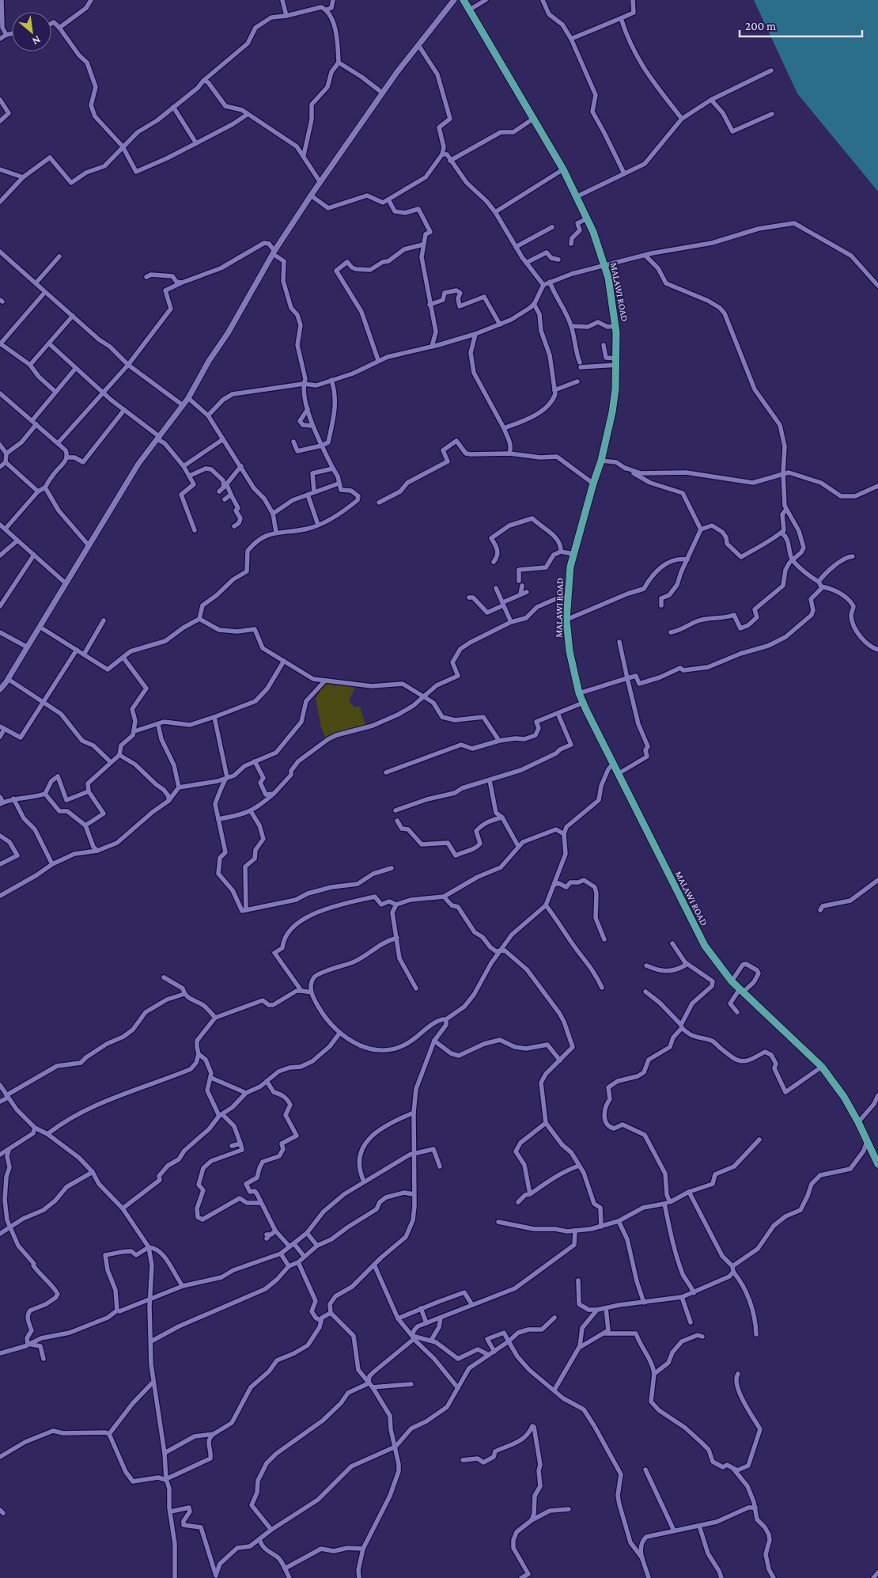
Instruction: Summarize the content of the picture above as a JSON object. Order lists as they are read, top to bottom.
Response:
{
  "streets": {
    "main road": ["MALAWI ROAD"]
  },
  "scale_bar": "200 m",
  "north": "bottom right"
}
